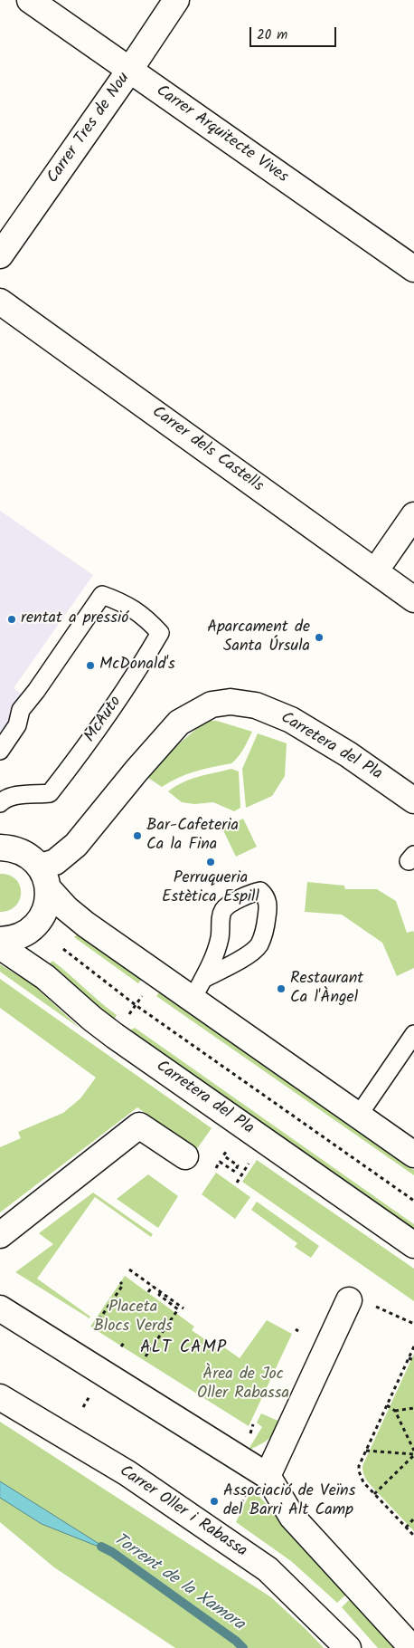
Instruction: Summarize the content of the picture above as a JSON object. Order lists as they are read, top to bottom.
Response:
{
  "streets": {
    "street": [
      "Carrer Tres de Nou",
      "Carrer Arquitecte Vives",
      "Carrer dels Castells",
      "Carretera del Pla",
      "Carrer Oller i Rabassa"
    ],
    "lane": ["McAuto"]
  },
  "crossings": [
    ["Carrer Tres de Nou", "Carrer Arquitecte Vives"]
  ],
  "districts": ["ALT CAMP"],
  "water": ["Torrent de la Xamora"],
  "parks": ["Placeta Blocs Verds", "Àrea de Joc Oller Rabassa"],
  "places": [
    "rentat a pressió",
    "Aparcament de Santa Úrsula",
    "McDonald's",
    "Bar-Cafeteria Ca la Fina",
    "Perruqueria Estètica Espill",
    "Restaurant Ca l'Àngel",
    "Associació de Veïns del Barri Alt Camp"
  ],
  "scale_bar": "20 m"
}
